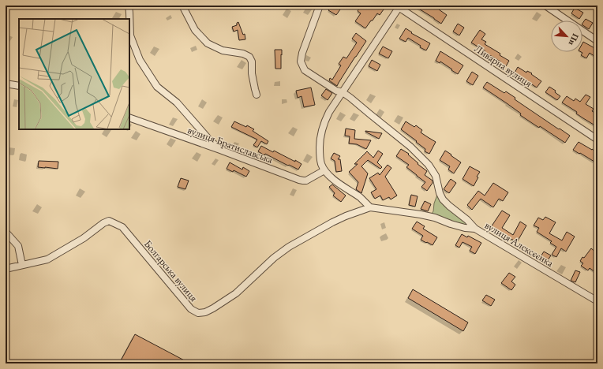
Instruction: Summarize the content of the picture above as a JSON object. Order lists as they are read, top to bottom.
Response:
{
  "streets": {
    "street": [
      "Ливарна вулиця",
      "вулиця Братиславська",
      "вулиця Алексєєнка",
      "Болгарська вулиця"
    ]
  },
  "crossings": [
    ["Ливарна вулиця", "вулиця Братиславська"],
    ["вулиця Алексєєнка", "Болгарська вулиця"]
  ],
  "north": "bottom right"
}
